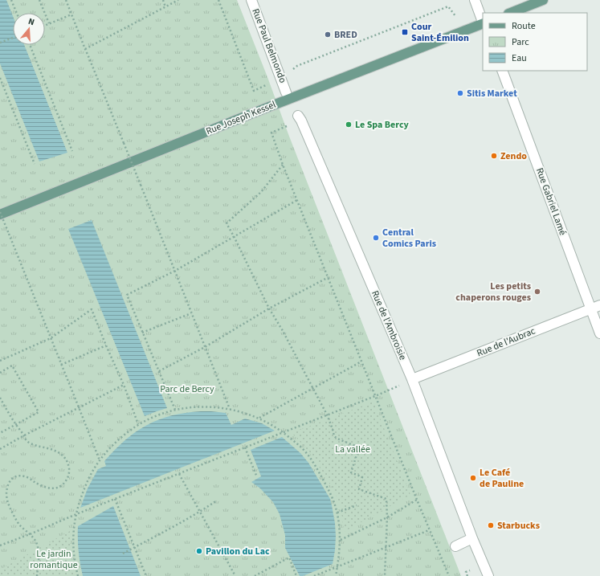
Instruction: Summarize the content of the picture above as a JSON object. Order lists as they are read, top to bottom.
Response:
{
  "streets": {
    "main road": ["Rue Joseph Kessel"],
    "street": [
      "Rue Paul Belmondo",
      "Rue Gabriel Lamé",
      "Rue de l'Ambroisie",
      "Rue de l'Aubrac"
    ]
  },
  "crossings": [
    ["Rue Gabriel Lamé", "Rue de l'Aubrac"],
    ["Rue de l'Ambroisie", "Rue de l'Aubrac"]
  ],
  "parks": ["Parc de Bercy", "La vallée", "Le jardin romantique"],
  "places": {
    "transit": ["Cour Saint-Émilion"],
    "other": [
      "BRED",
      "Sitis Market",
      "Le Spa Bercy",
      "Zendo",
      "Central Comics Paris",
      "Les petits chaperons rouges",
      "Le Café de Pauline",
      "Starbucks",
      "Pavillon du Lac"
    ]
  },
  "legend": ["Route", "Parc", "Eau"],
  "north": "top"
}
